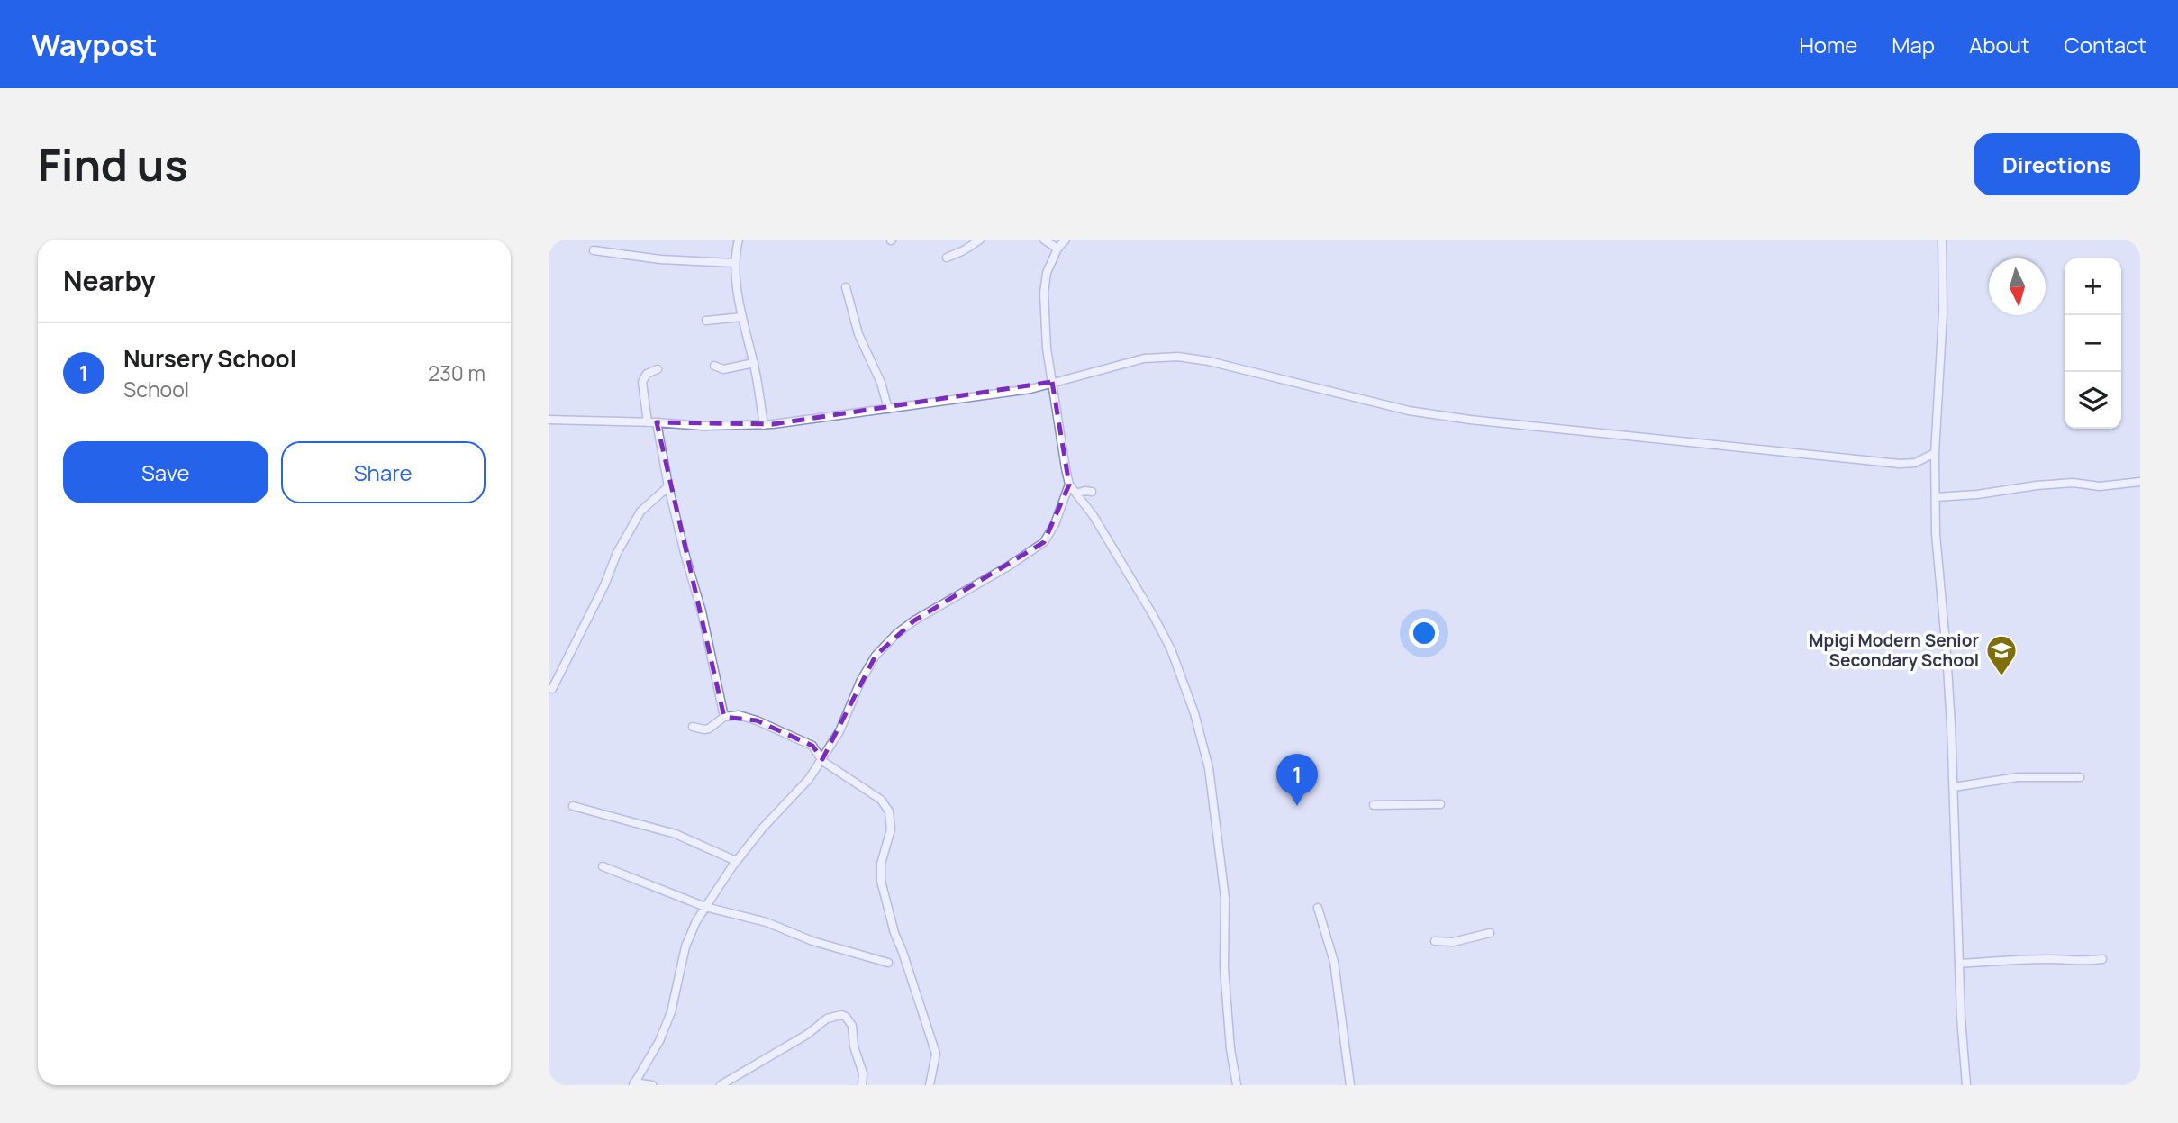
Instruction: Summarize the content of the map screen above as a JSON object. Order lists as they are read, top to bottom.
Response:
{
  "places": {
    "school or university": ["Mpigi Modern Senior Secondary School"]
  },
  "north": "bottom",
  "page": {
    "header": "Waypost",
    "nav": [
      "Home",
      "Map",
      "About",
      "Contact"
    ],
    "buttons": [
      "Directions",
      ["Save", "Share"]
    ],
    "title": "Find us",
    "heading": "Nearby",
    "map_buttons": ["+", "−"],
    "list": [
      {
        "mark": "1",
        "name": "Nursery School",
        "note": "School",
        "value": "230 m"
      }
    ],
    "pins": "1"
  }
}
